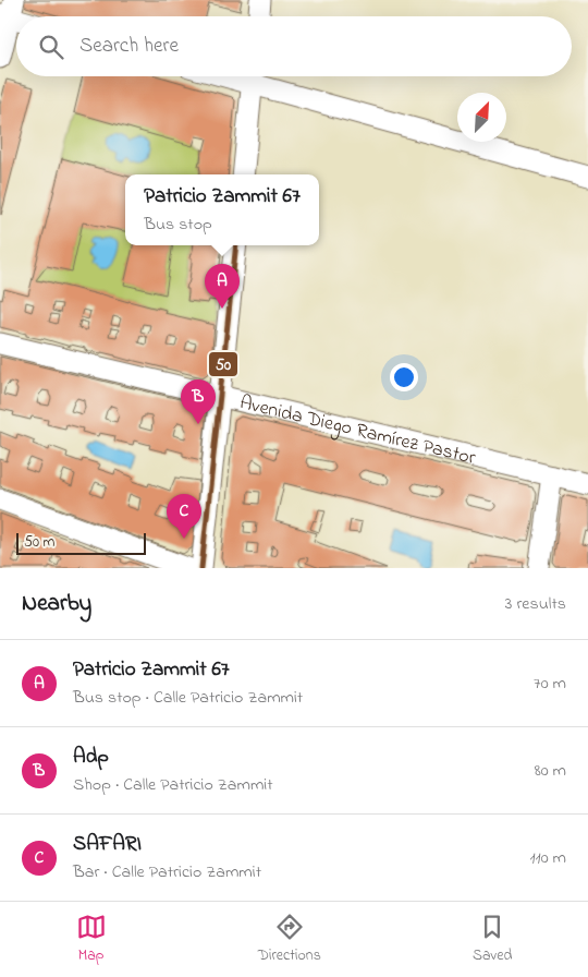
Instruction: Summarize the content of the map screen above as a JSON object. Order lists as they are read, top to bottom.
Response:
{
  "streets": {
    "street": ["Avenida Diego Ramírez Pastor"]
  },
  "lines": ["transit line 50"],
  "scale_bar": "50 m",
  "north": "top right",
  "page": {
    "search": "Search here",
    "popup": ["Patricio Zammit 67", "Bus stop"],
    "pins": ["A", "B", "C"],
    "scale": "50 m",
    "heading": ["Nearby", "3 results"],
    "list": [
      {
        "mark": "A",
        "name": "Patricio Zammit 67",
        "note": "Bus stop · Calle Patricio Zammit",
        "value": "70 m"
      },
      {
        "mark": "B",
        "name": "Adp",
        "note": "Shop · Calle Patricio Zammit",
        "value": "80 m"
      },
      {
        "mark": "C",
        "name": "SAFARI",
        "note": "Bar · Calle Patricio Zammit",
        "value": "110 m"
      }
    ],
    "nav": ["Map", "Directions", "Saved"]
  }
}
